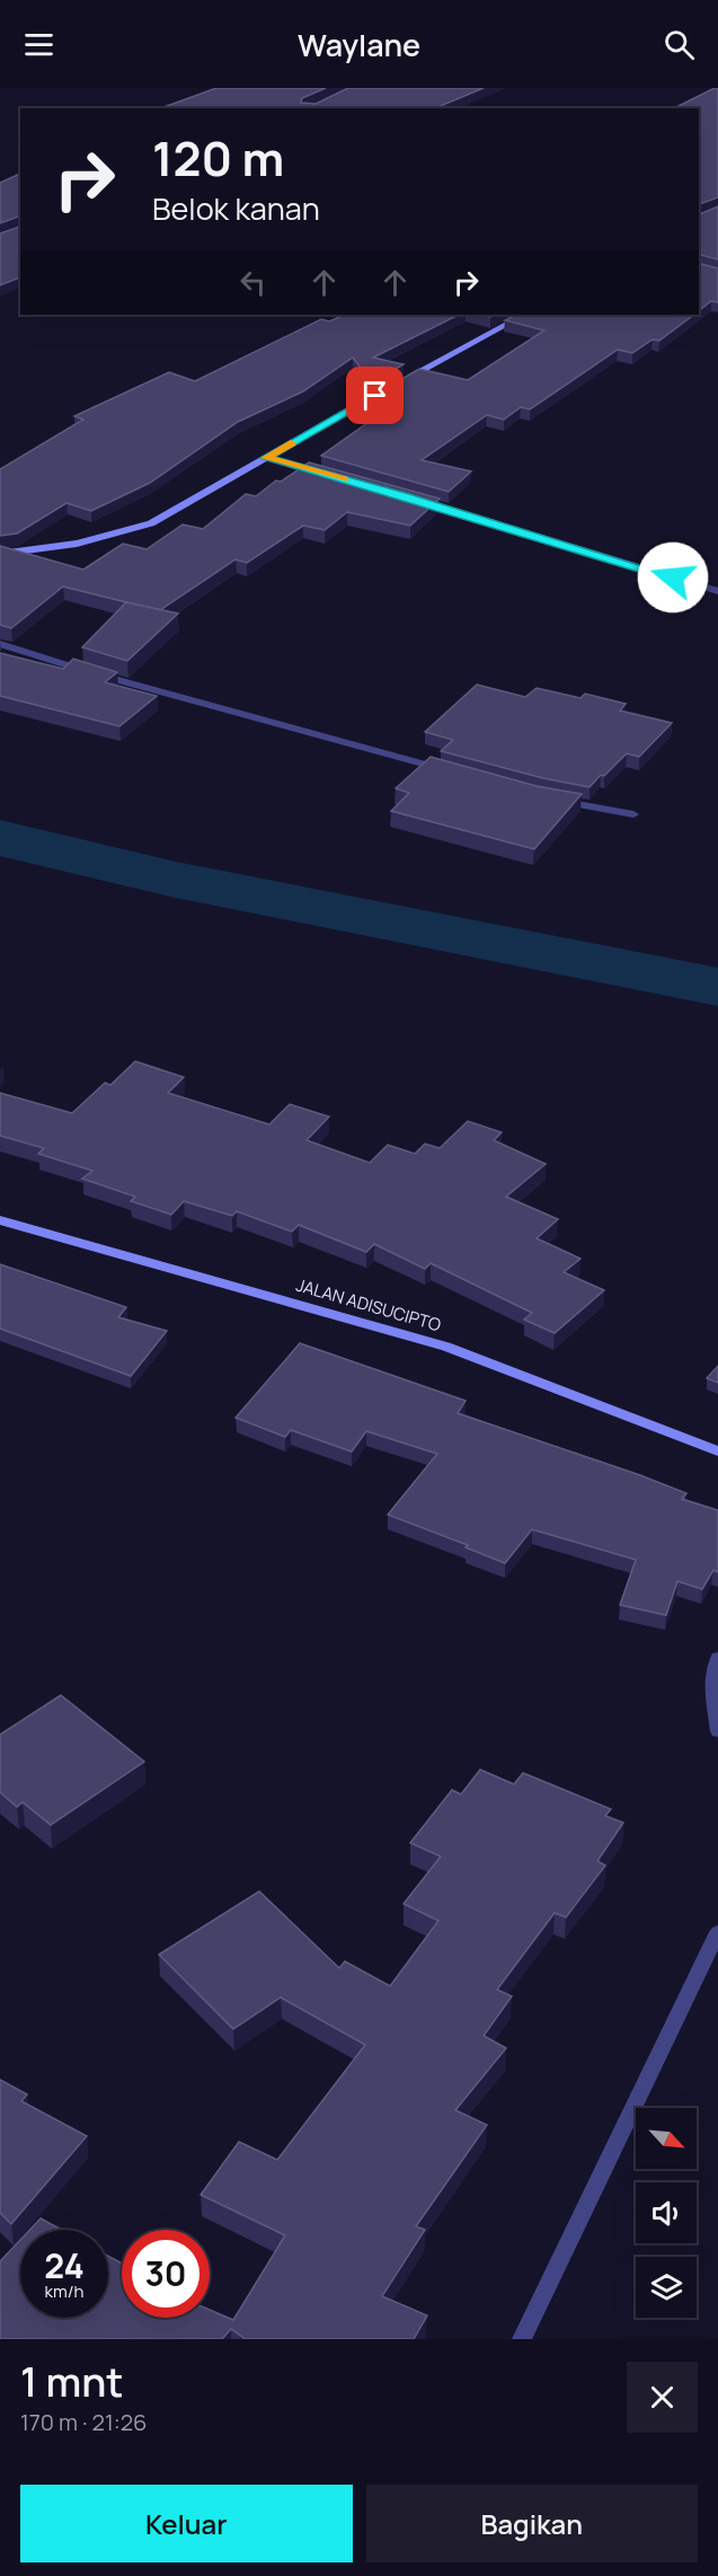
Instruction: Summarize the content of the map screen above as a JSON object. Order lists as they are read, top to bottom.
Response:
{
  "streets": {
    "main road": ["JALAN ADISUCIPTO"]
  },
  "north": "bottom right",
  "page": {
    "header": "Waylane",
    "turn": ["120 m", "Belok kanan"],
    "speed": "24 km/h",
    "limit": "30",
    "heading": ["1 mnt", "170 m · 21:26"],
    "buttons": ["Keluar", "Bagikan"]
  }
}
